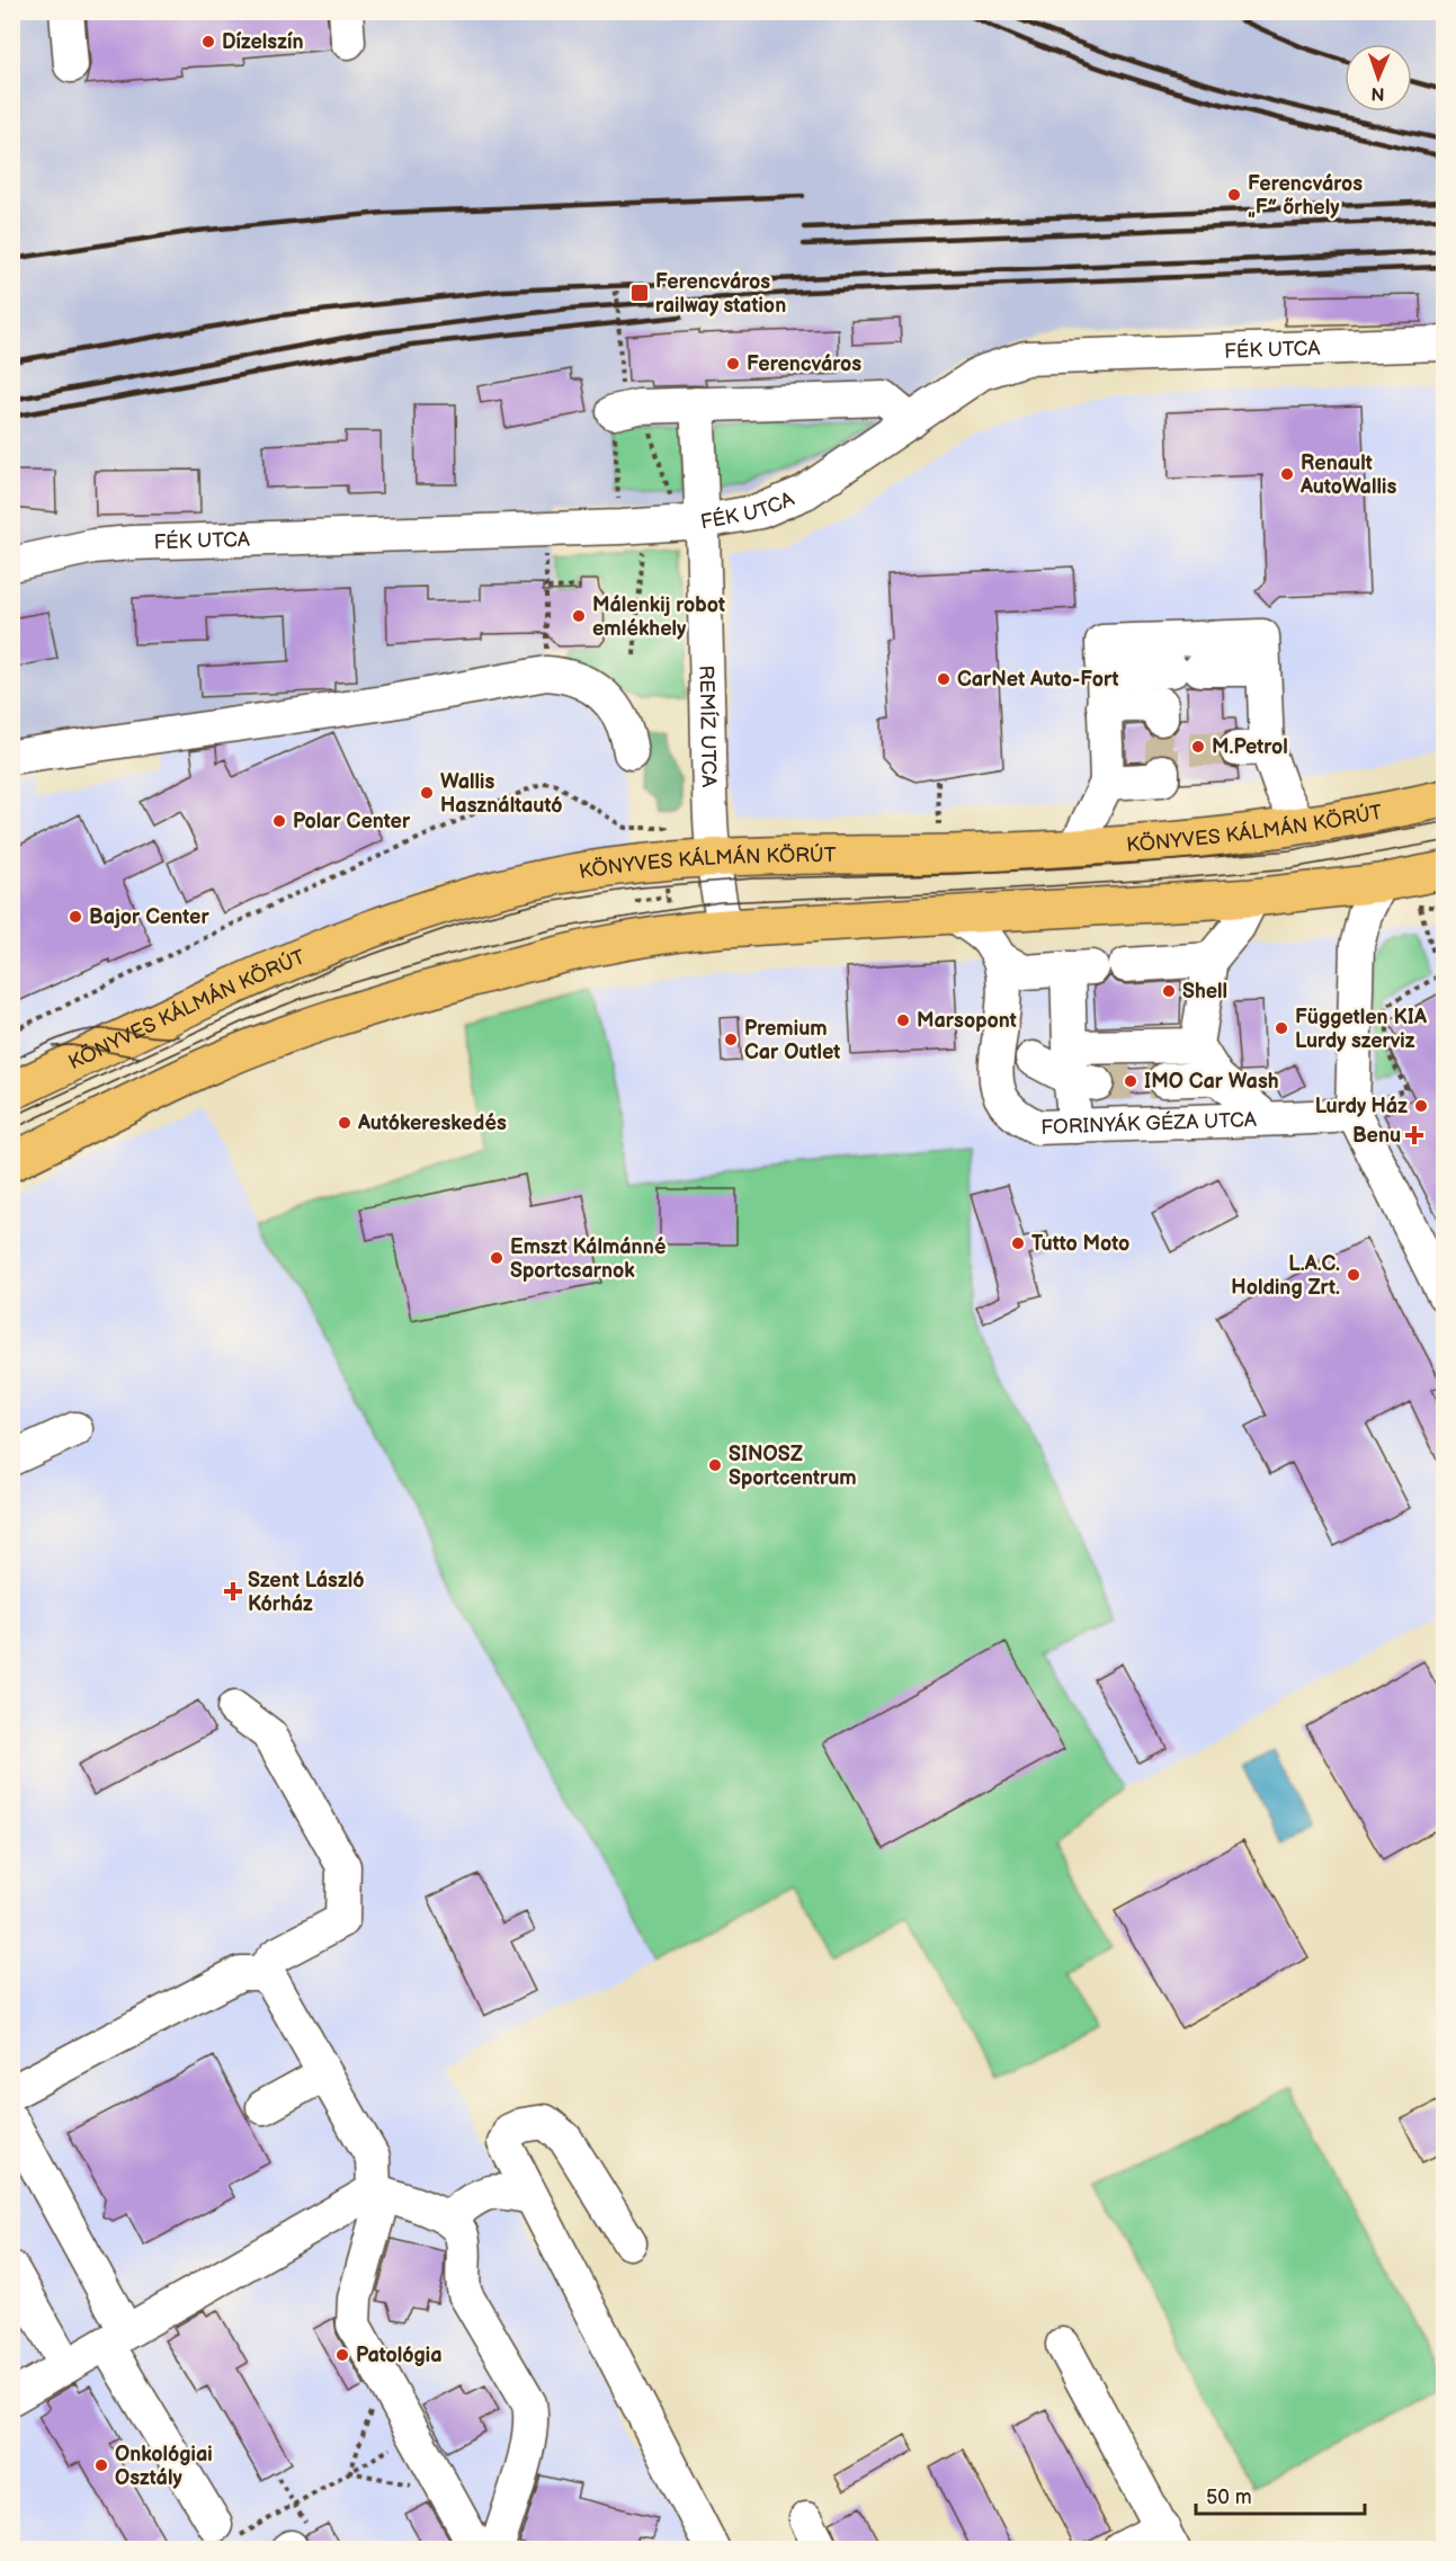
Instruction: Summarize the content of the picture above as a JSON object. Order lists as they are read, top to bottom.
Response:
{
  "streets": {
    "main road": ["KÖNYVES KÁLMÁN KÖRÚT"],
    "street": ["FÉK UTCA", "REMÍZ UTCA", "FORINYÁK GÉZA UTCA"]
  },
  "crossings": [
    ["FÉK UTCA", "REMÍZ UTCA"],
    ["REMÍZ UTCA", "KÖNYVES KÁLMÁN KÖRÚT"]
  ],
  "places": {
    "other": [
      "Dízelszín",
      "Ferencváros „F” őrhely",
      "Ferencváros",
      "Renault AutoWallis",
      "Málenkij robot emlékhely",
      "CarNet Auto-Fort",
      "M.Petrol",
      "Wallis Használtautó",
      "Polar Center",
      "Bajor Center",
      "Shell",
      "Marsopont",
      "Független KIA Lurdy szerviz",
      "Premium Car Outlet",
      "IMO Car Wash",
      "Lurdy Ház",
      "Autókereskedés",
      "Tutto Moto",
      "Emszt Kálmánné Sportcsarnok",
      "L.A.C. Holding Zrt.",
      "SINOSZ Sportcentrum",
      "Patológia",
      "Onkológiai Osztály"
    ],
    "transit": ["Ferencváros railway station"],
    "health": ["Benu", "Szent László Kórház"]
  },
  "scale_bar": "50 m",
  "north": "bottom"
}
